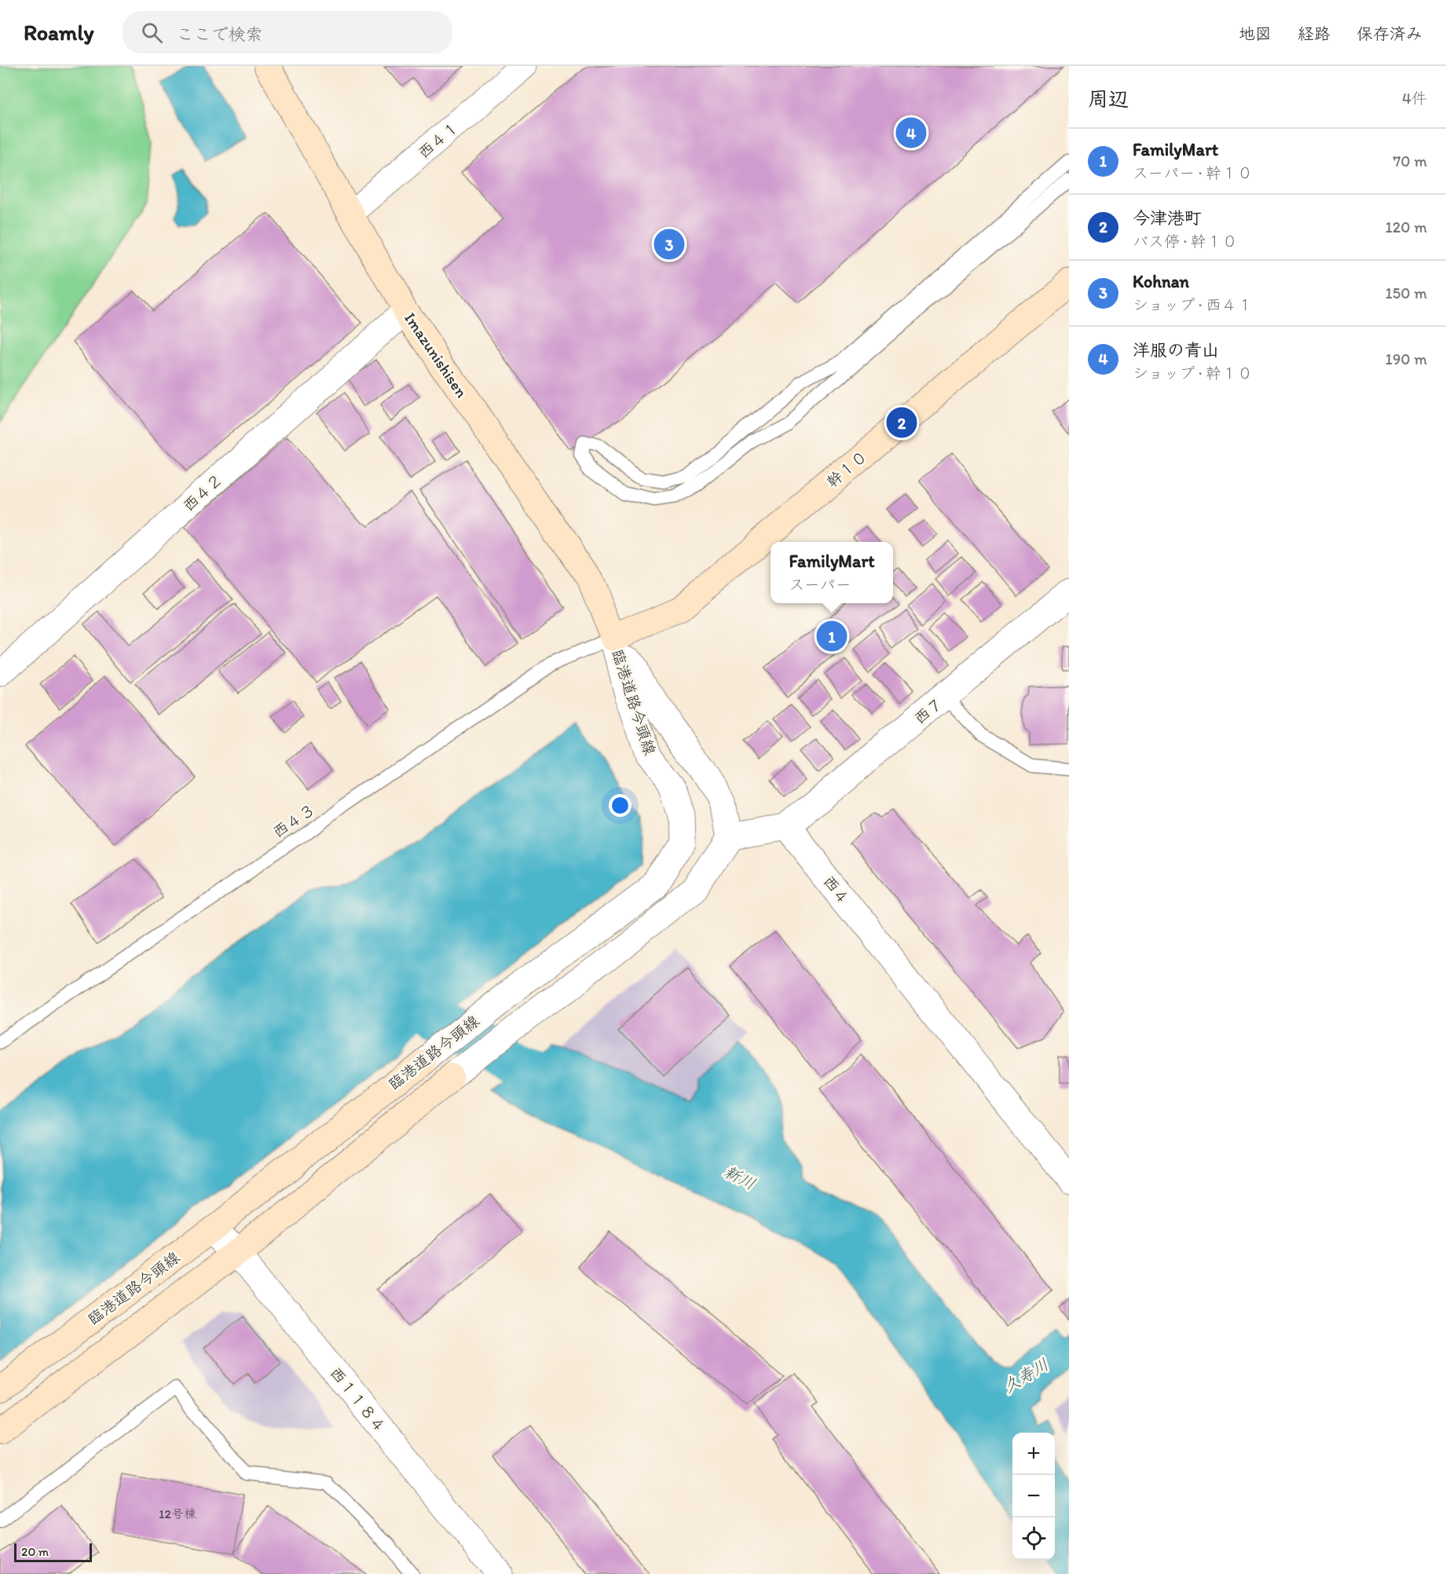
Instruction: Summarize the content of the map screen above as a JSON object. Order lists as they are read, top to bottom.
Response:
{
  "streets": {
    "street": [
      "西４１",
      "Imazunishisen",
      "幹１０",
      "西４２",
      "臨港道路今頭線",
      "西７",
      "西４",
      "西１１８４"
    ],
    "lane": ["西４３"]
  },
  "crossings": [
    ["西４１", "Imazunishisen"],
    ["Imazunishisen", "幹１０"],
    ["Imazunishisen", "西４２"],
    ["Imazunishisen", "臨港道路今頭線"],
    ["Imazunishisen", "西４３"],
    ["幹１０", "臨港道路今頭線"],
    ["幹１０", "西４３"],
    ["臨港道路今頭線", "西４３"],
    ["臨港道路今頭線", "西１１８４"],
    ["西７", "西４"]
  ],
  "water": ["新川", "久寿川"],
  "house_numbers": ["12号棟"],
  "scale_bar": "20 m",
  "page": {
    "header": "Roamly",
    "search": "ここで検索",
    "nav": ["地図", "経路", "保存済み"],
    "heading": ["周辺", "4件"],
    "pins": [
      "4",
      "3",
      "2",
      "1"
    ],
    "list": [
      {
        "mark": "1",
        "name": "FamilyMart",
        "note": "スーパー · 幹１０",
        "value": "70 m"
      },
      {
        "mark": "2",
        "name": "今津港町",
        "note": "バス停 · 幹１０",
        "value": "120 m"
      },
      {
        "mark": "3",
        "name": "Kohnan",
        "note": "ショップ · 西４１",
        "value": "150 m"
      },
      {
        "mark": "4",
        "name": "洋服の青山",
        "note": "ショップ · 幹１０",
        "value": "190 m"
      }
    ],
    "popup": ["FamilyMart", "スーパー"],
    "map_buttons": ["+", "−"],
    "scale": "20 m"
  }
}
